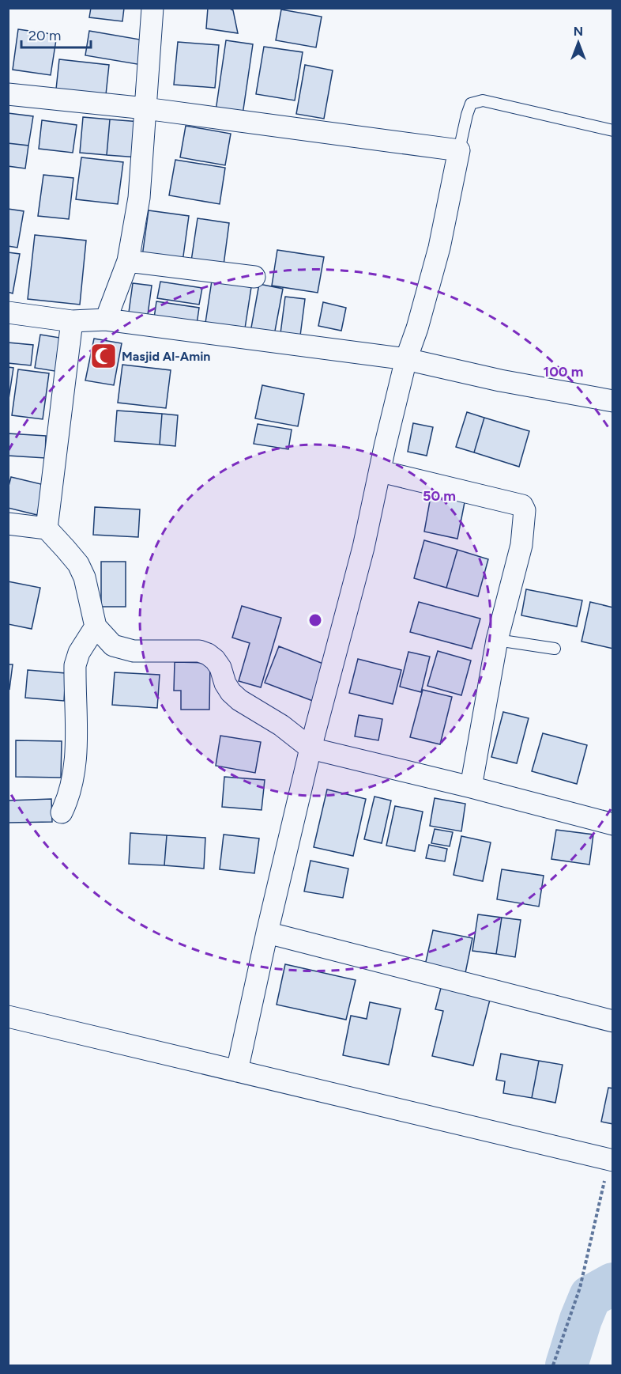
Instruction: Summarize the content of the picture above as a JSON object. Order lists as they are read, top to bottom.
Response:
{
  "places": {
    "mosque": ["Masjid Al-Amin"]
  },
  "scale_bar": "20 m",
  "north": "top",
  "rings": ["100 m", "50 m"]
}
